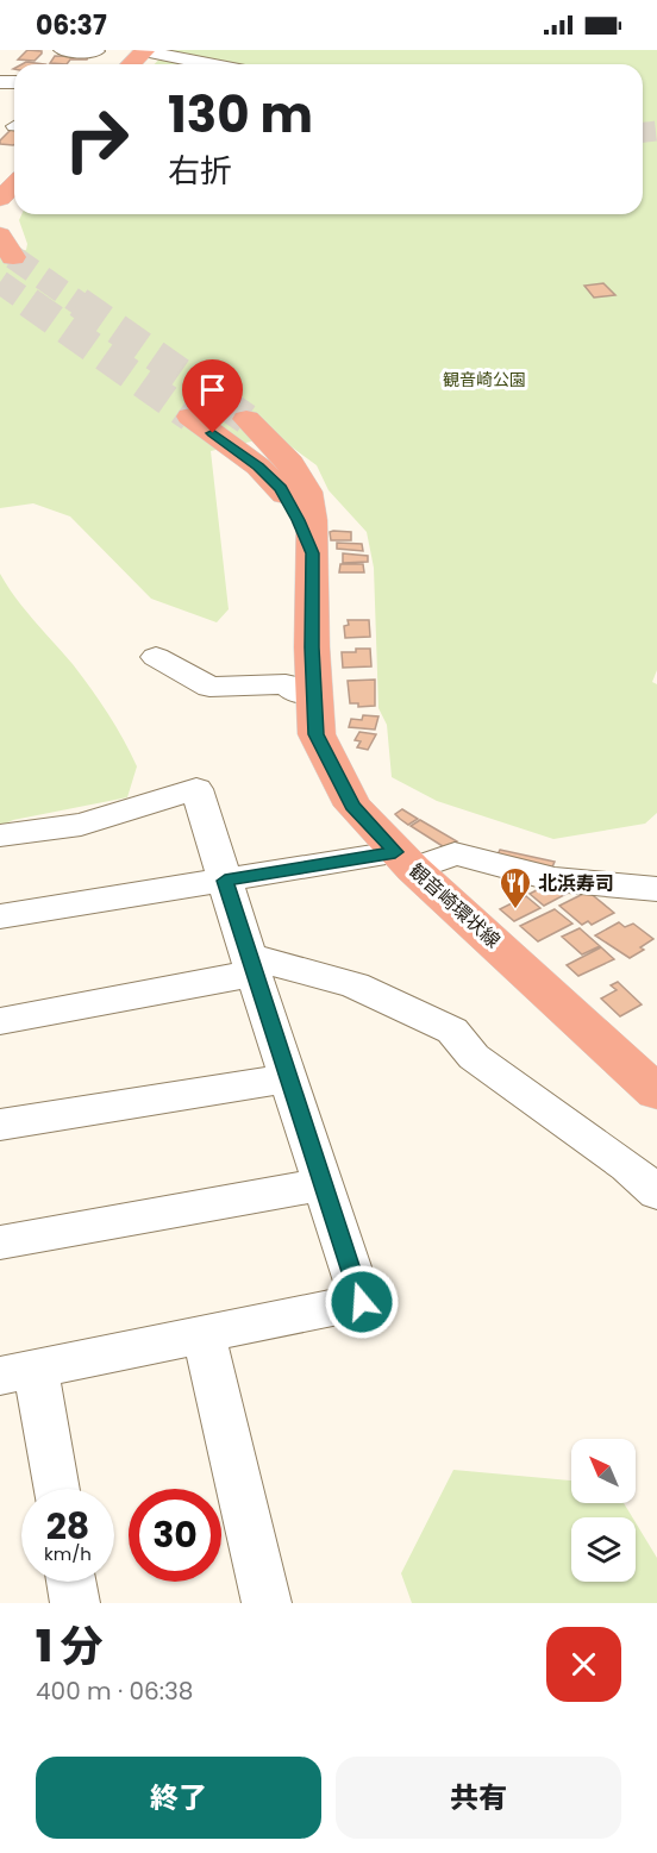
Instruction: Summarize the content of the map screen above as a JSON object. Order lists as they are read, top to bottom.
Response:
{
  "streets": {
    "main road": ["観音崎環状線"]
  },
  "parks": ["観音崎公園"],
  "places": {
    "restaurant": ["北浜寿司"]
  },
  "north": "top left",
  "page": {
    "status": "06:37",
    "turn": ["130 m", "右折"],
    "speed": "28 km/h",
    "limit": "30",
    "heading": ["1 分", "400 m · 06:38"],
    "buttons": ["終了", "共有"]
  }
}
